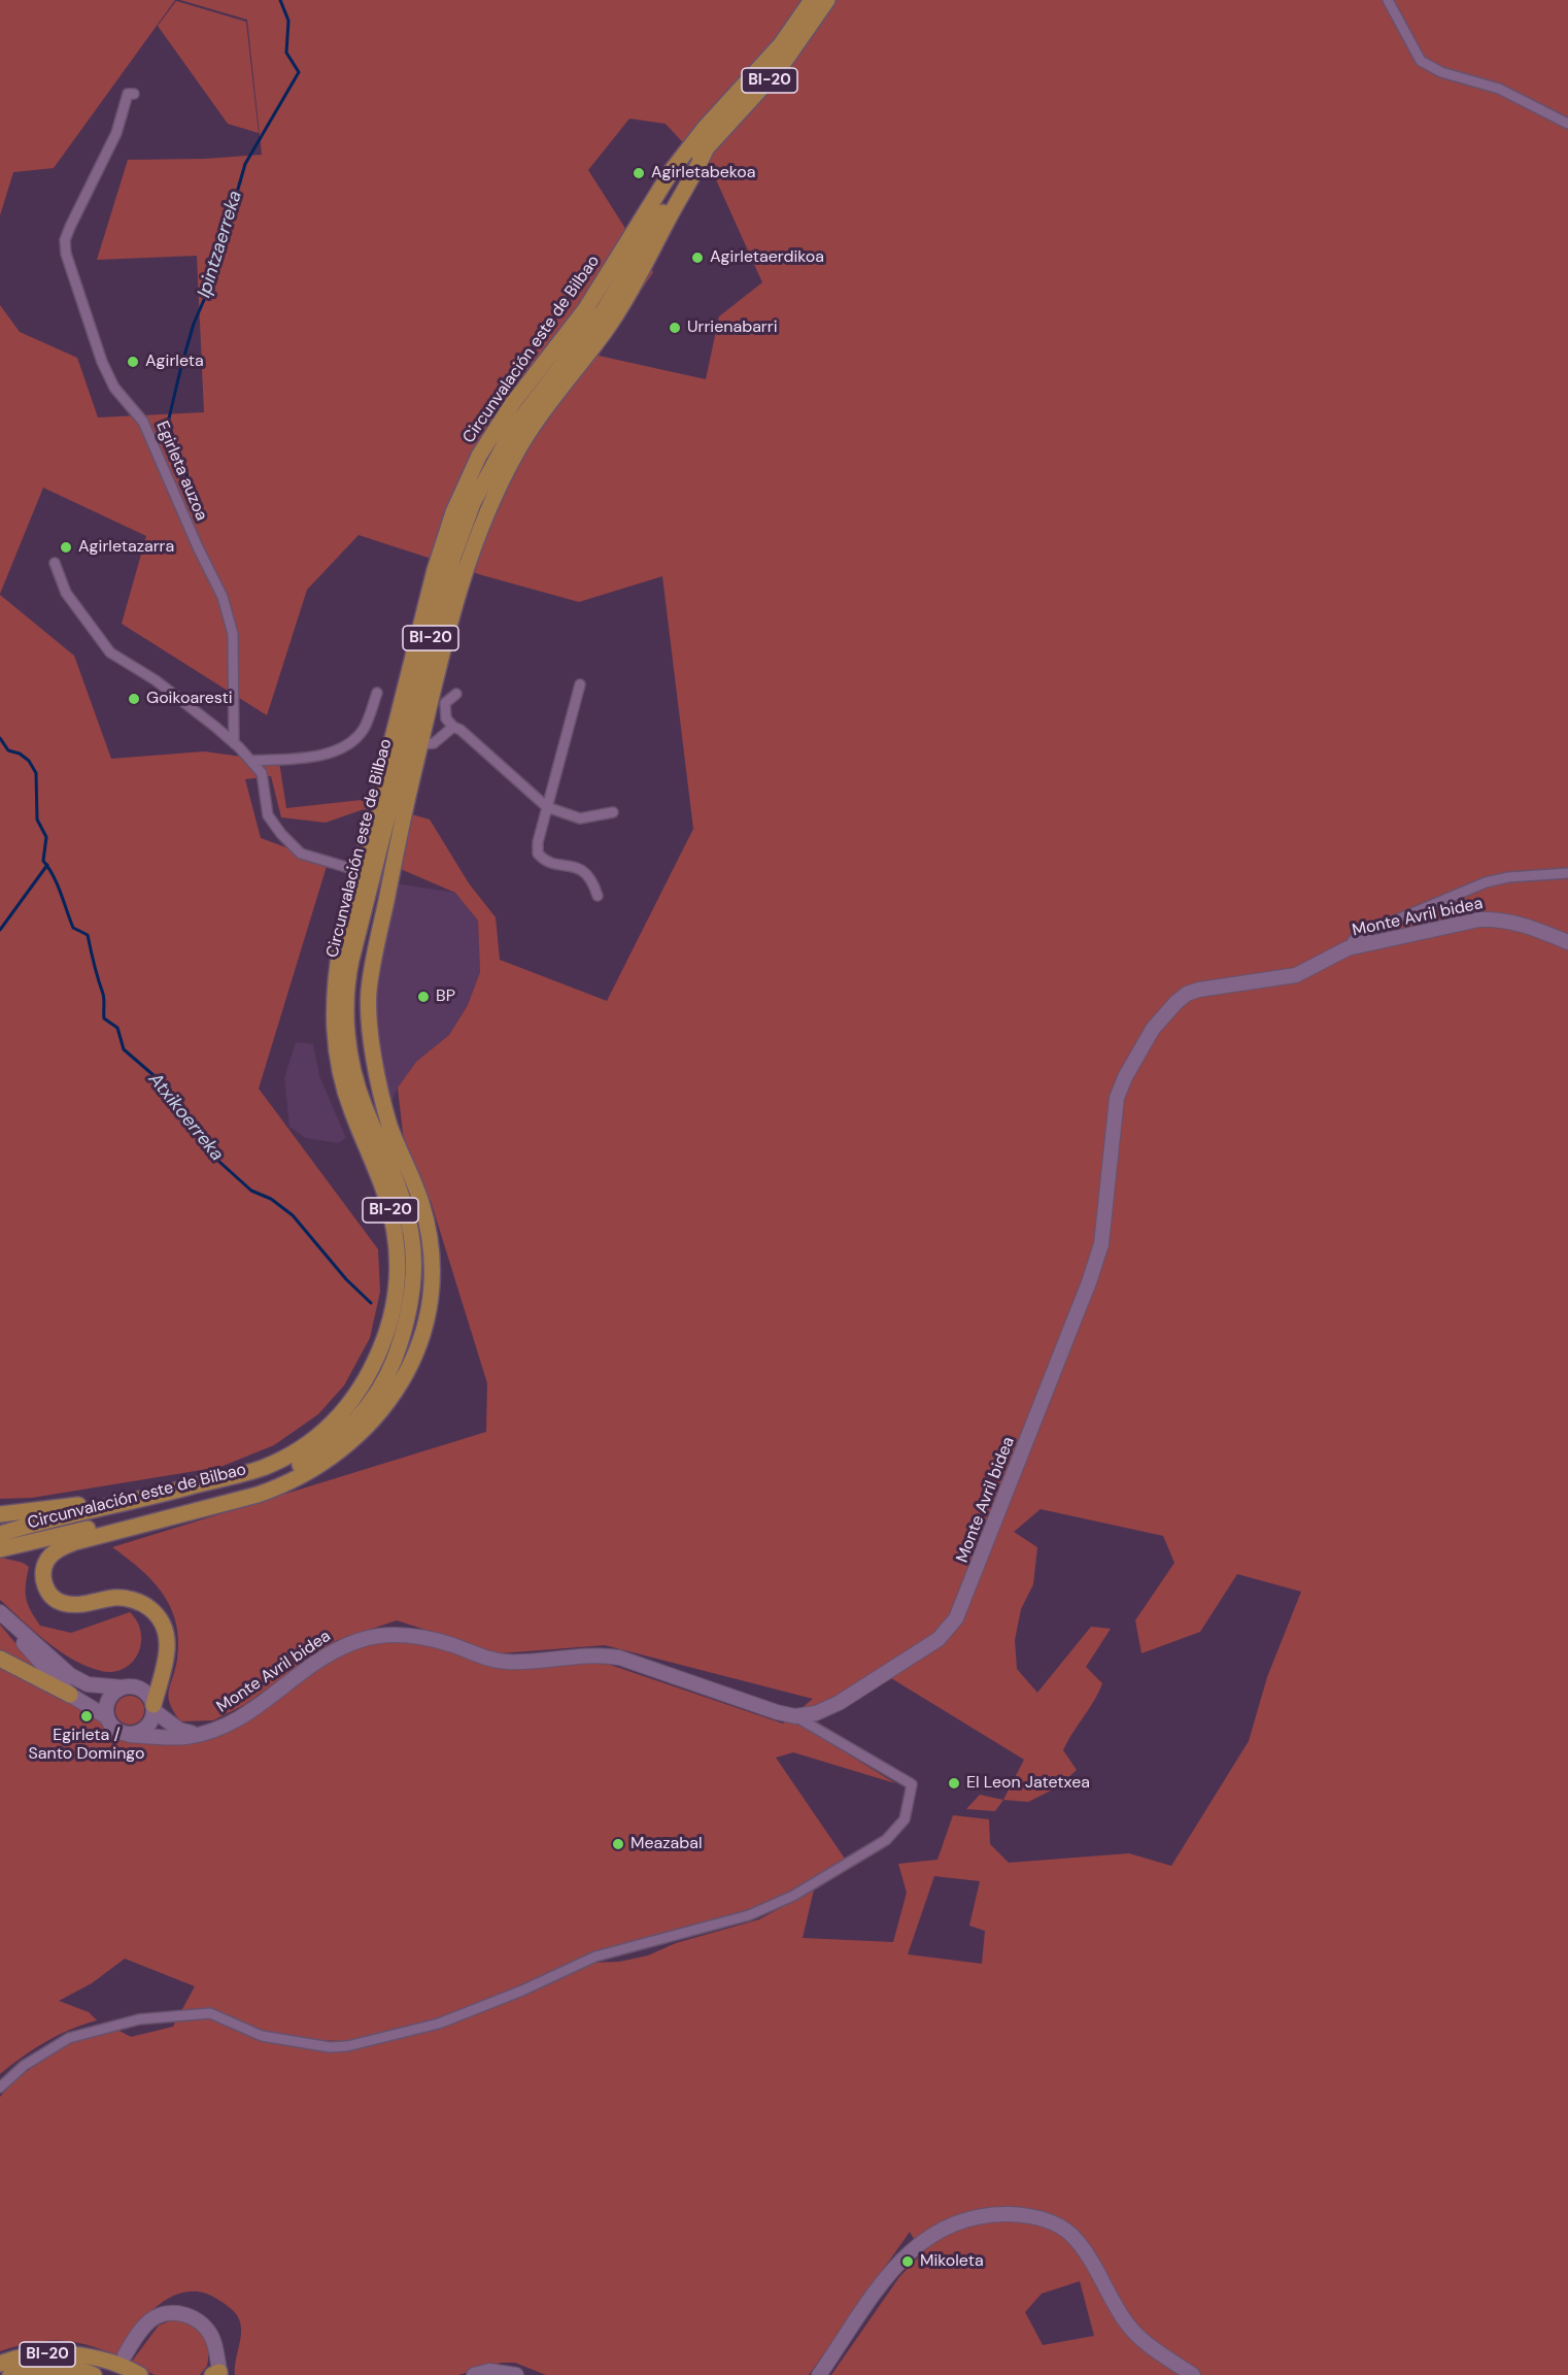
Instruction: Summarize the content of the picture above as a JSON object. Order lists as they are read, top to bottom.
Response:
{
  "streets": {
    "main road": ["BI-20", "Circunvalación este de Bilbao"],
    "street": ["Egirleta auzoa", "Monte Avril bidea"]
  },
  "water": ["Ipintzaerreka", "Atxikoerreka"],
  "places": [
    "Agirletabekoa",
    "Agirletaerdikoa",
    "Urrienabarri",
    "Agirleta",
    "Agirletazarra",
    "Goikoaresti",
    "BP",
    "Egirleta / Santo Domingo",
    "El Leon Jatetxea",
    "Meazabal",
    "Mikoleta"
  ]
}
